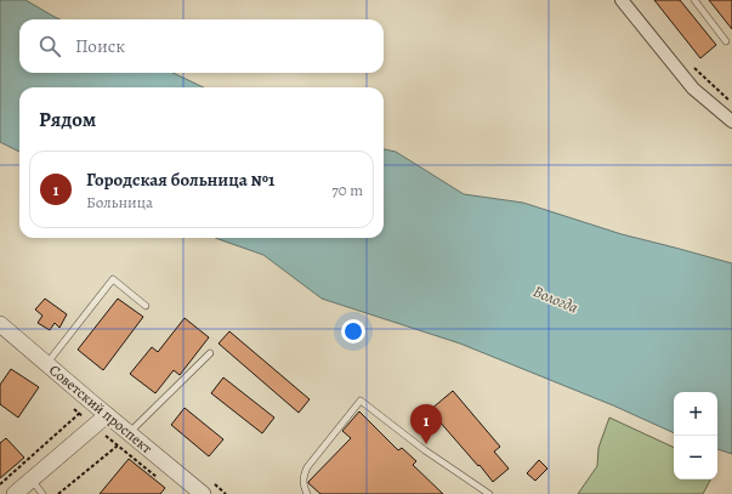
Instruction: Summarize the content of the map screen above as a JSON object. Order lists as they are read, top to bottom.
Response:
{
  "streets": {
    "street": ["Советский проспект"]
  },
  "water": ["Вологда"],
  "page": {
    "search": "Поиск",
    "heading": "Рядом",
    "list": [
      {
        "mark": "1",
        "name": "Городская больница №1",
        "note": "Больница",
        "value": "70 m"
      }
    ],
    "map_buttons": ["+", "−"],
    "pins": "1"
  }
}
